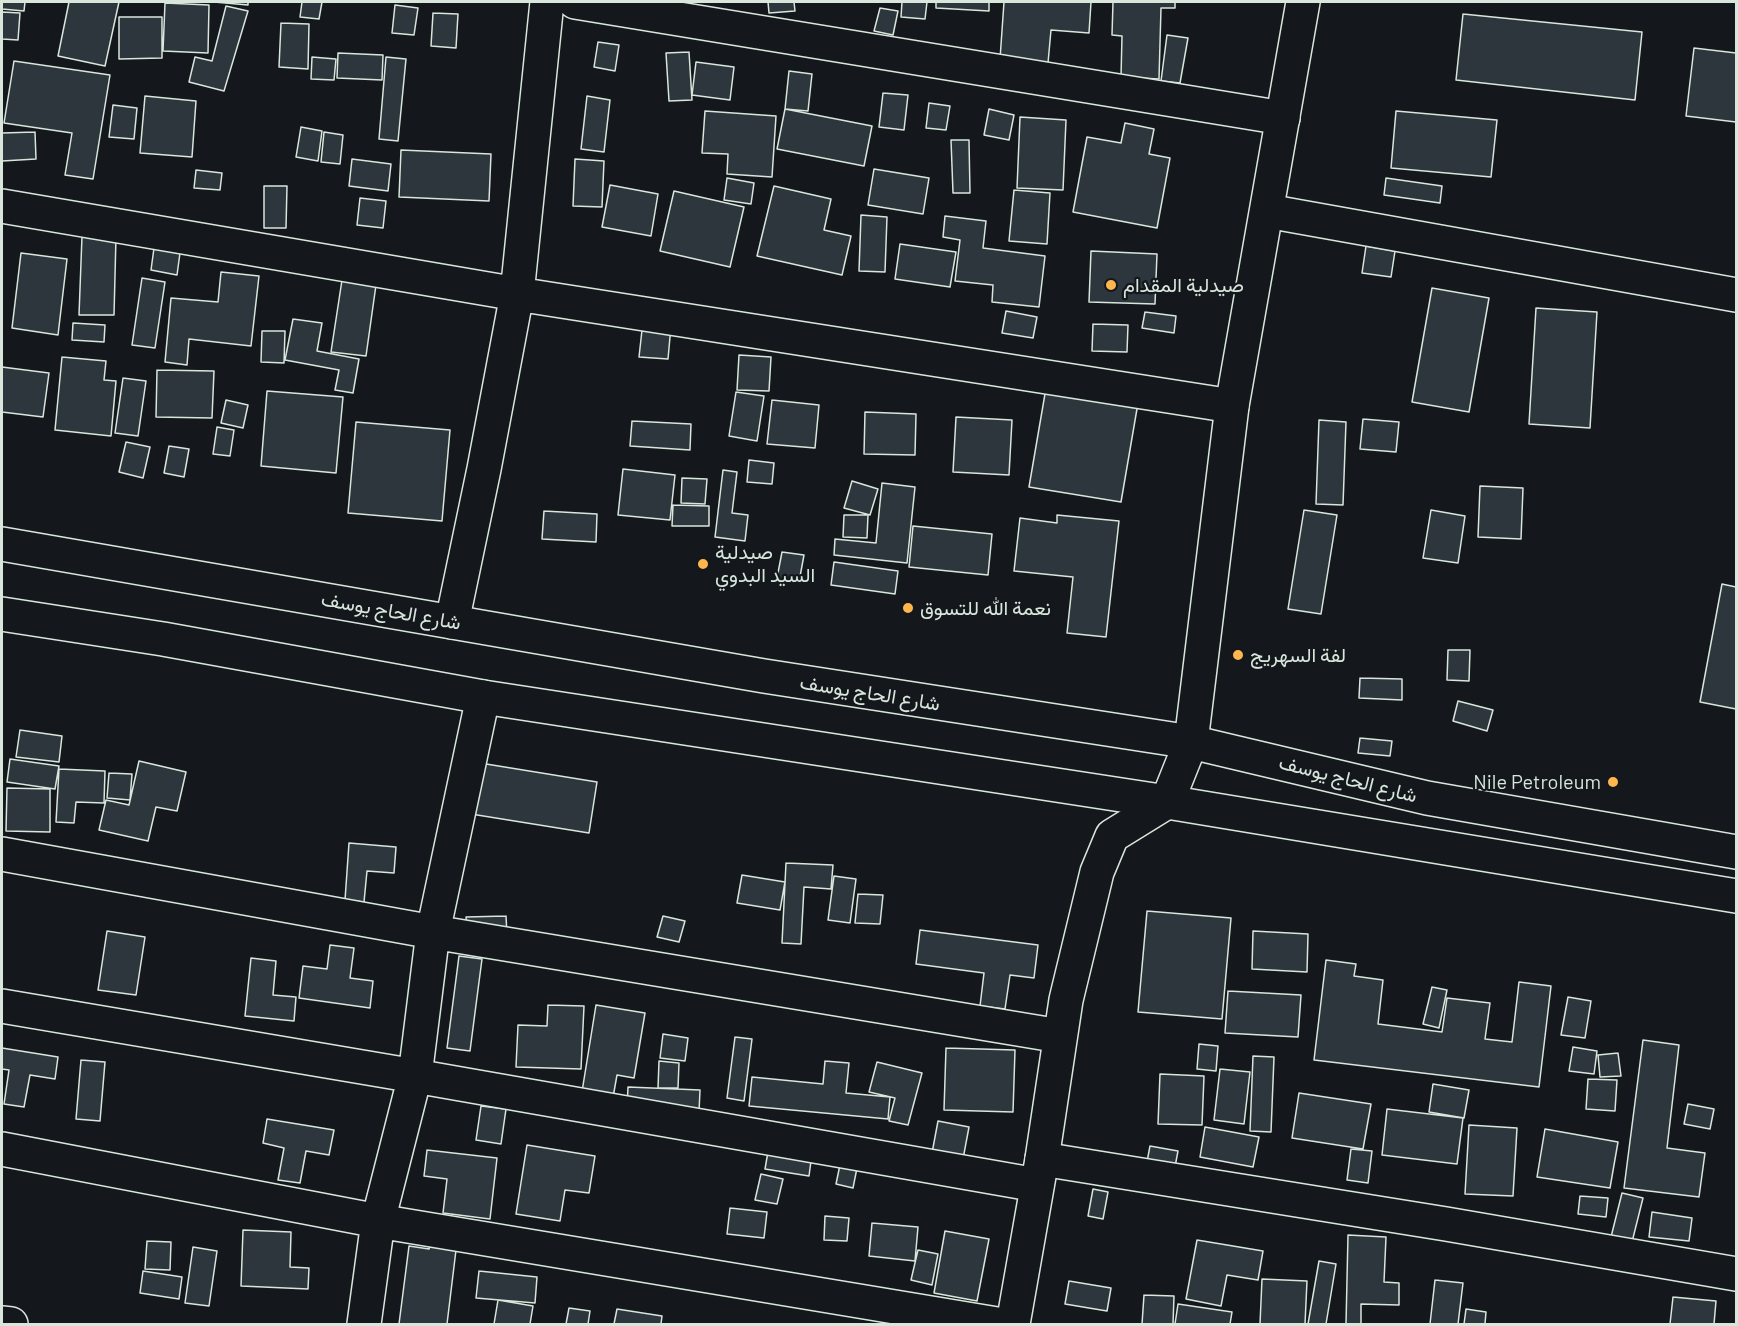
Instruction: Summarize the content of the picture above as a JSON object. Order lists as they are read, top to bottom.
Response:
{
  "streets": {
    "street": ["شارع الحاج يوسف"]
  },
  "places": [
    "صيدلية المقدام",
    "صيدلية السيد البدوي",
    "نعمة الله للتسوق",
    "لفة السهريج",
    "Nile Petroleum"
  ]
}
